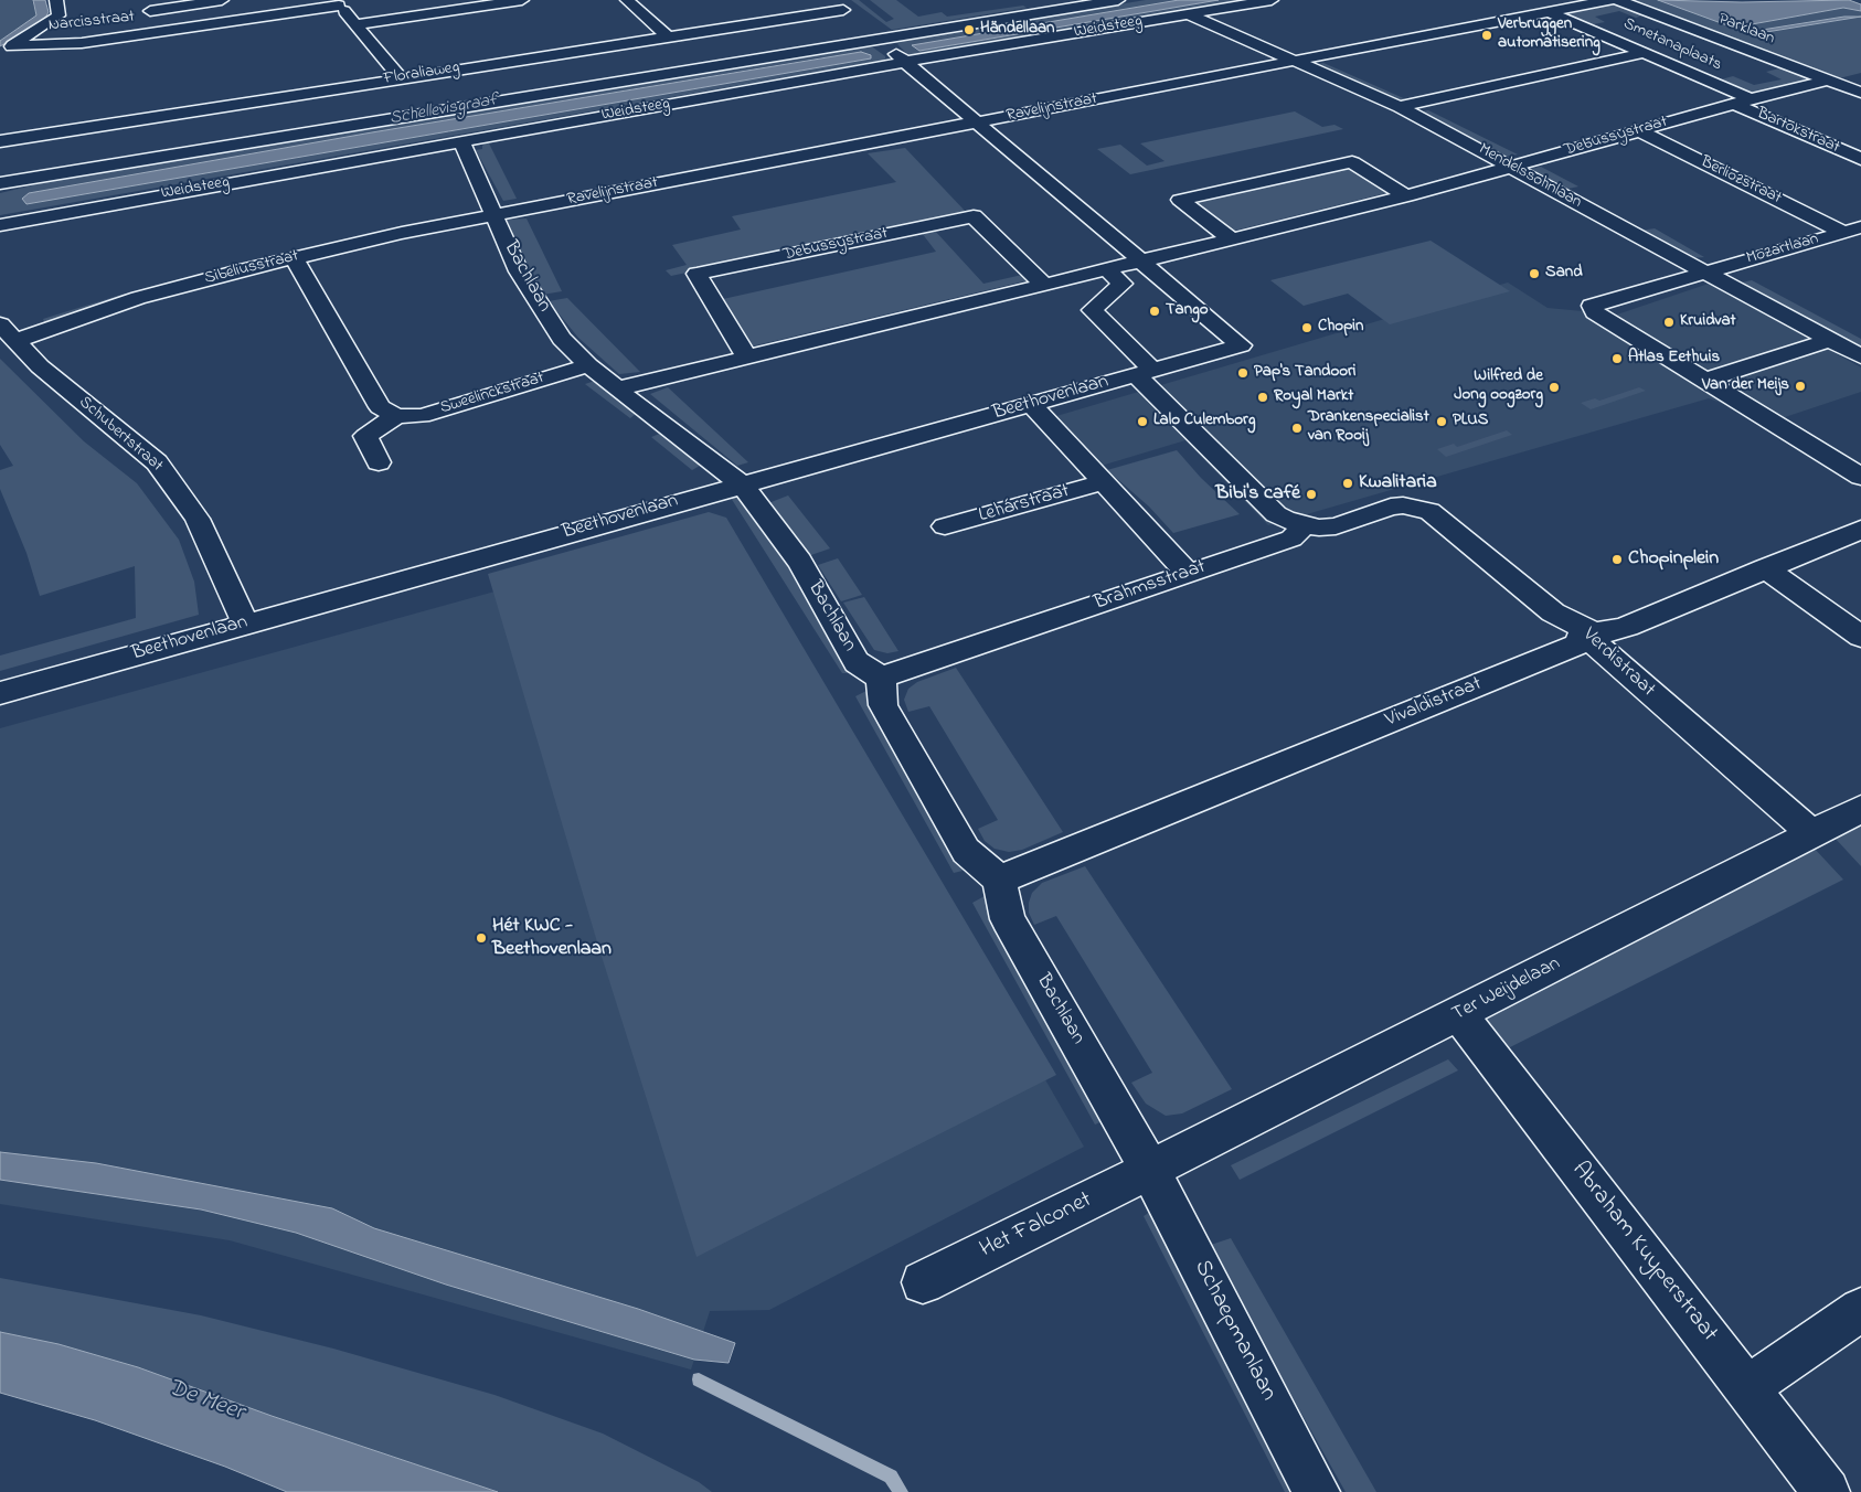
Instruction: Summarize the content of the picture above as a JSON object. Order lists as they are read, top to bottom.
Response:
{
  "streets": {
    "street": [
      "Narcisstraat",
      "Weidsteeg",
      "Parklaan",
      "Smetanaplaats",
      "Floraliaweg",
      "Ravelijnstraat",
      "Bartokstraat",
      "Debussystraat",
      "Mendelssohnlaan",
      "Berliozstraat",
      "Mozartlaan",
      "Sibeliusstraat",
      "Bachlaan",
      "Sweelinckstraat",
      "Beethovenlaan",
      "Schubertstraat",
      "Lehárstraat",
      "Brahmsstraat",
      "Verdistraat",
      "Vivaldistraat",
      "Ter Weijdelaan",
      "Het Falconet",
      "Abraham Kuyperstraat",
      "Schaepmanlaan"
    ]
  },
  "crossings": [
    ["Weidsteeg", "Mendelssohnlaan"],
    ["Weidsteeg", "Bachlaan"],
    ["Parklaan", "Debussystraat"],
    ["Smetanaplaats", "Ravelijnstraat"],
    ["Smetanaplaats", "Bartokstraat"],
    ["Smetanaplaats", "Debussystraat"],
    ["Ravelijnstraat", "Mendelssohnlaan"],
    ["Ravelijnstraat", "Sibeliusstraat"],
    ["Ravelijnstraat", "Bachlaan"],
    ["Bartokstraat", "Debussystraat"],
    ["Debussystraat", "Mendelssohnlaan"],
    ["Debussystraat", "Berliozstraat"],
    ["Debussystraat", "Bachlaan"],
    ["Debussystraat", "Beethovenlaan"],
    ["Mendelssohnlaan", "Mozartlaan"],
    ["Berliozstraat", "Mozartlaan"],
    ["Sibeliusstraat", "Bachlaan"],
    ["Sibeliusstraat", "Schubertstraat"],
    ["Bachlaan", "Sweelinckstraat"],
    ["Bachlaan", "Beethovenlaan"],
    ["Bachlaan", "Brahmsstraat"],
    ["Bachlaan", "Vivaldistraat"],
    ["Bachlaan", "Ter Weijdelaan"],
    ["Bachlaan", "Het Falconet"],
    ["Bachlaan", "Schaepmanlaan"],
    ["Beethovenlaan", "Schubertstraat"],
    ["Beethovenlaan", "Lehárstraat"],
    ["Lehárstraat", "Brahmsstraat"],
    ["Brahmsstraat", "Verdistraat"],
    ["Verdistraat", "Vivaldistraat"],
    ["Verdistraat", "Ter Weijdelaan"],
    ["Ter Weijdelaan", "Het Falconet"],
    ["Ter Weijdelaan", "Abraham Kuyperstraat"],
    ["Ter Weijdelaan", "Schaepmanlaan"],
    ["Het Falconet", "Schaepmanlaan"]
  ],
  "water": ["Schellevisgraaf", "De Meer"],
  "places": [
    "Händellaan",
    "Verbruggen automatisering",
    "Sand",
    "Tango",
    "Kruidvat",
    "Chopin",
    "Atlas Eethuis",
    "Pap's Tandoori",
    "Van der Meijs",
    "Wilfred de Jong oogzorg",
    "Royal Markt",
    "Lalo Culemborg",
    "PLUS",
    "Drankenspecialist van Rooij",
    "Kwalitaria",
    "Bibi's café",
    "Chopinplein",
    "Hét KWC - Beethovenlaan"
  ]
}
